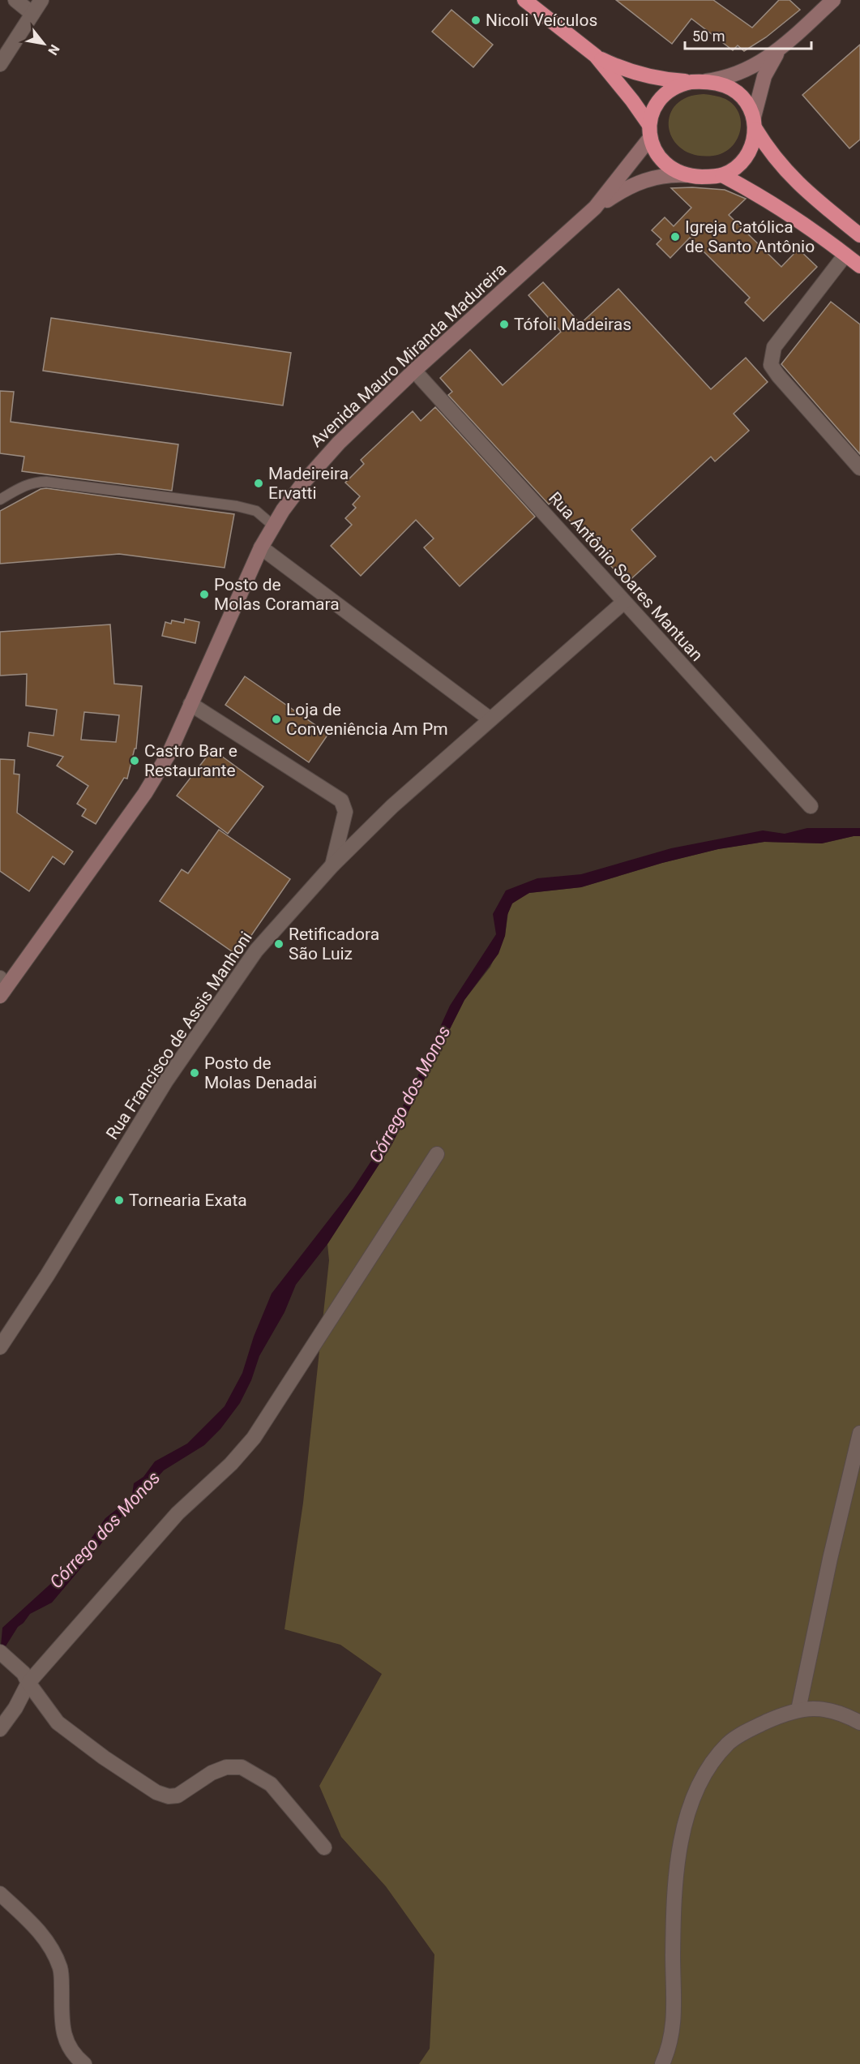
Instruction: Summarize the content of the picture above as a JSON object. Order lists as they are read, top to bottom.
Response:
{
  "streets": {
    "main road": ["Avenida Mauro Miranda Madureira"],
    "street": ["Rua Antônio Soares Mantuan", "Rua Francisco de Assis Manhoni"]
  },
  "crossings": [
    ["Avenida Mauro Miranda Madureira", "Rua Antônio Soares Mantuan"],
    ["Rua Antônio Soares Mantuan", "Rua Francisco de Assis Manhoni"]
  ],
  "water": ["Córrego dos Monos"],
  "places": [
    "Nicoli Veículos",
    "Igreja Católica de Santo Antônio",
    "Tófoli Madeiras",
    "Madeireira Ervatti",
    "Posto de Molas Coramara",
    "Loja de Conveniência Am Pm",
    "Castro Bar e Restaurante",
    "Retificadora São Luiz",
    "Posto de Molas Denadai",
    "Tornearia Exata"
  ],
  "scale_bar": "50 m",
  "north": "bottom right"
}
